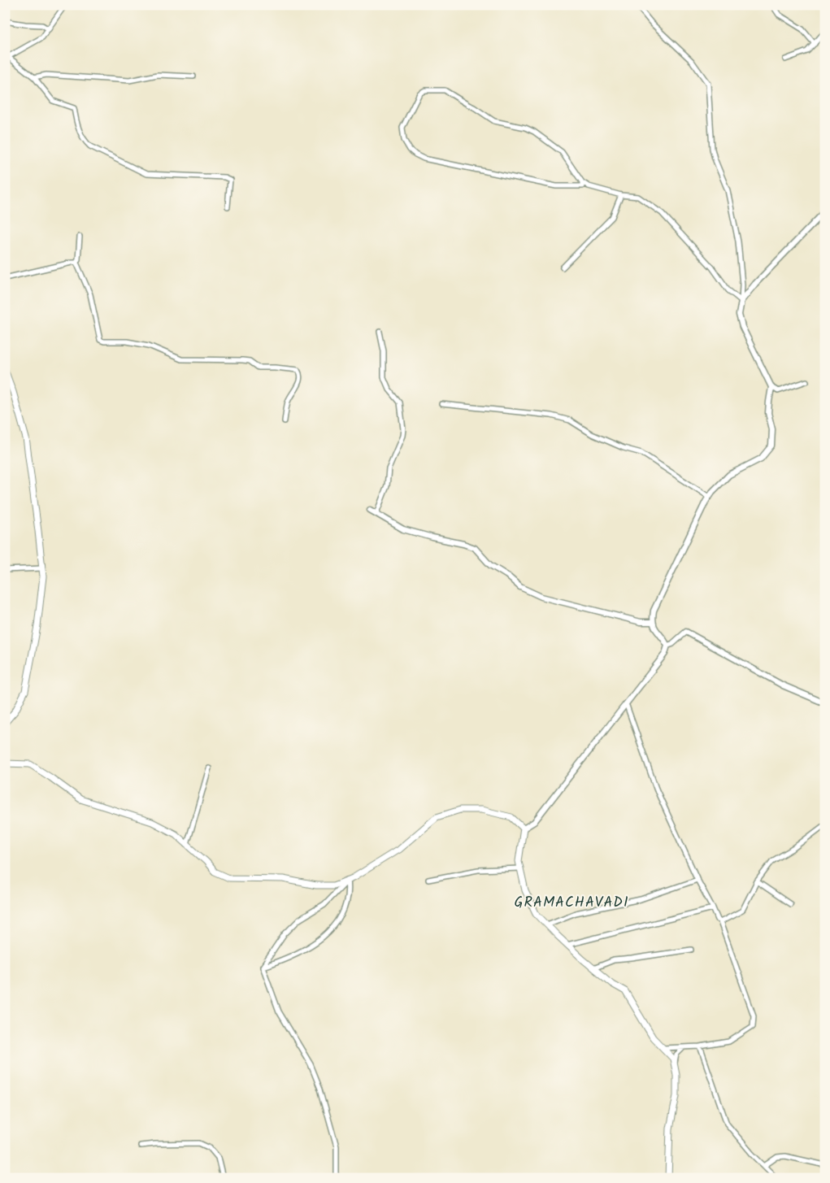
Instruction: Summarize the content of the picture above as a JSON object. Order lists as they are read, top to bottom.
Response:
{
  "districts": ["GRAMACHAVADI"]
}
